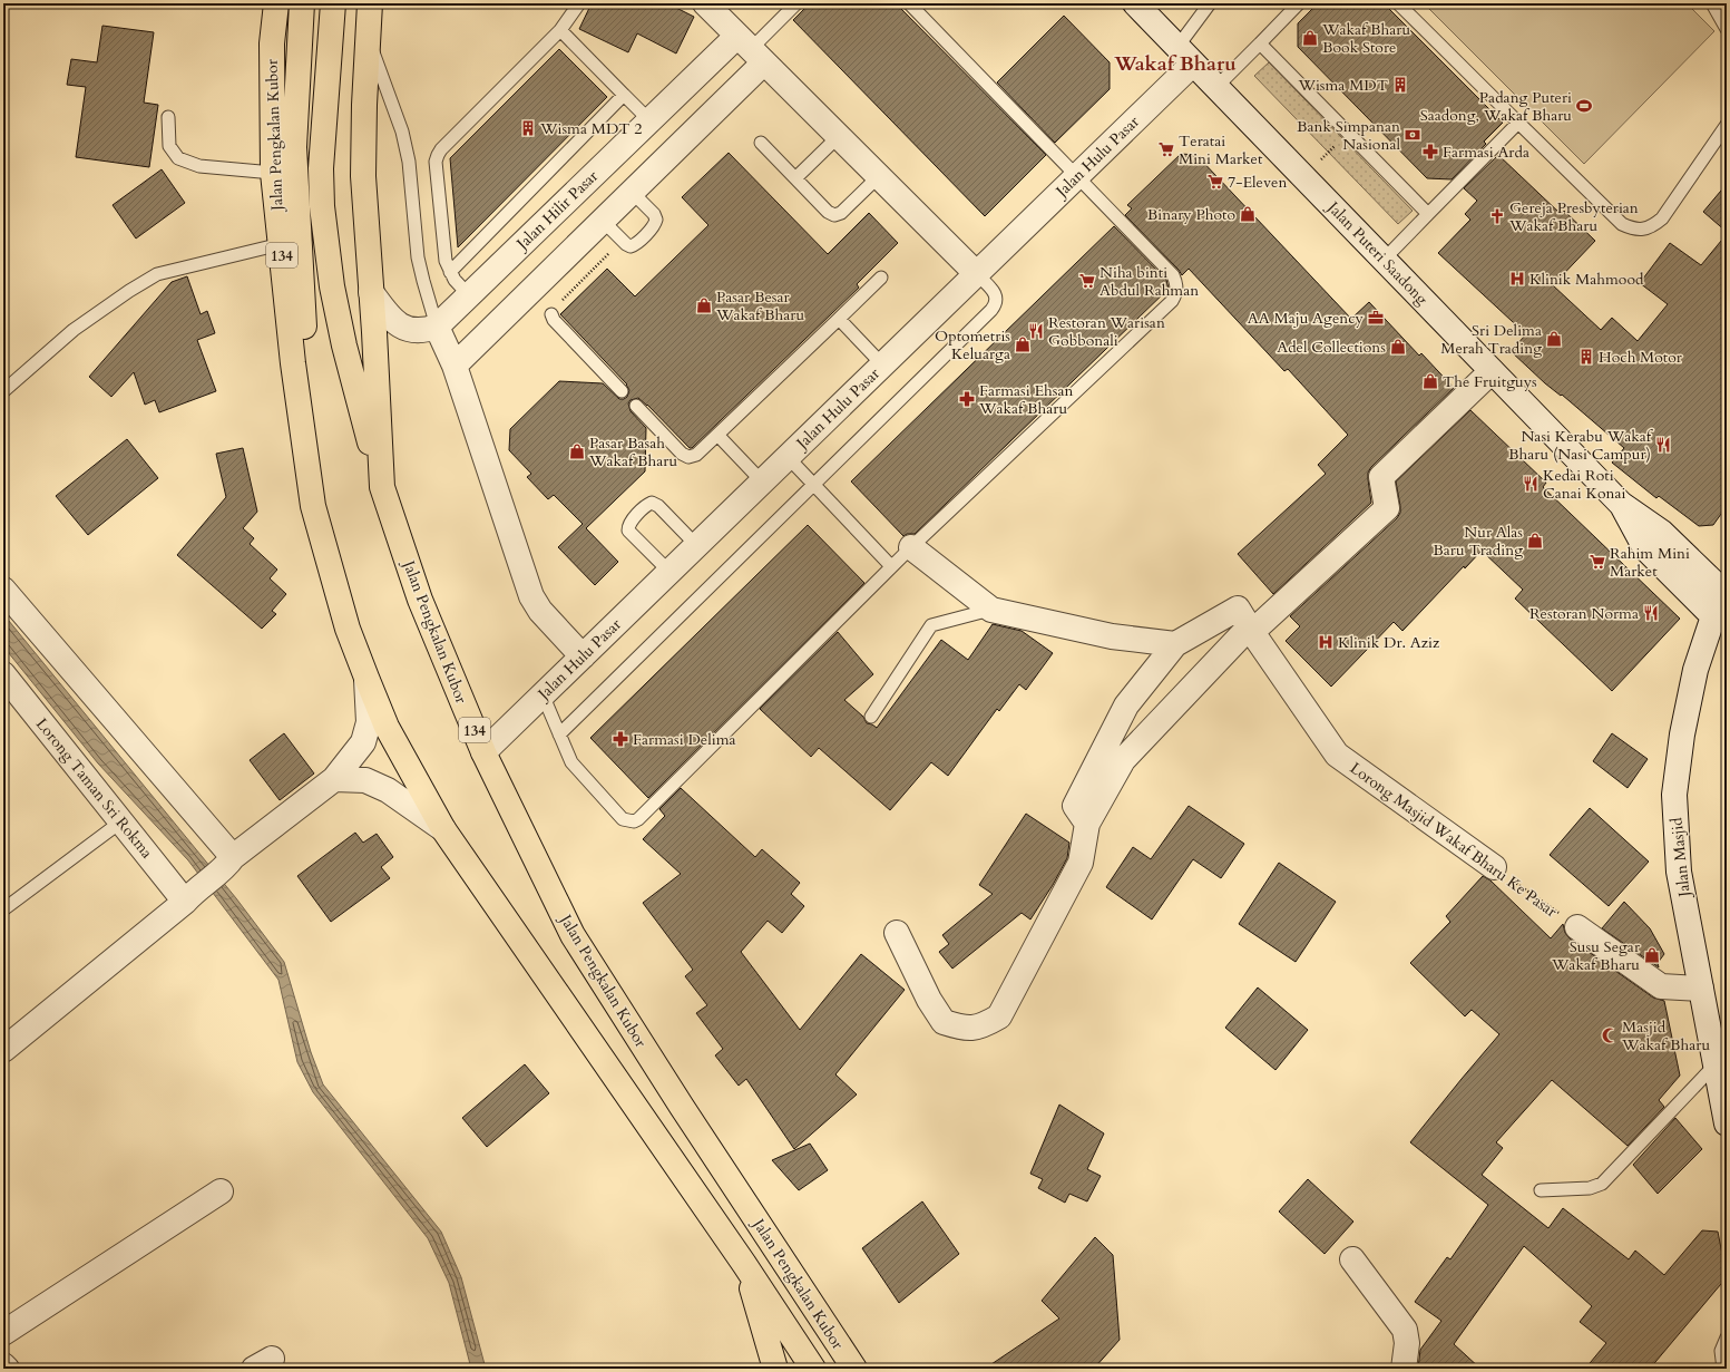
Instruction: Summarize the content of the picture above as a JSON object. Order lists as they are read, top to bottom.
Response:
{
  "streets": {
    "main road": ["Jalan Pengkalan Kubor", "134"],
    "street": [
      "Jalan Hulu Pasar",
      "Jalan Hilir Pasar",
      "Jalan Puteri Saadong",
      "Lorong Taman Sri Rokma",
      "Lorong Masjid Wakaf Bharu Ke Pasar",
      "Jalan Masjid"
    ]
  },
  "crossings": [
    ["Jalan Pengkalan Kubor", "Jalan Hulu Pasar"],
    ["Jalan Pengkalan Kubor", "Jalan Hilir Pasar"],
    ["Jalan Hulu Pasar", "Jalan Puteri Saadong"],
    ["Jalan Puteri Saadong", "Jalan Masjid"]
  ],
  "districts": ["Wakaf Bharu"],
  "places": {
    "shop": [
      "Wakaf Bharu Book Store",
      "Binary Photo",
      "Pasar Besar Wakaf Bharu",
      "Sri Delima Merah Trading",
      "Optometris Keluarga",
      "Adel Collections",
      "The Fruitguys",
      "Pasar Basah Wakaf Bharu",
      "Nur Alas Baru Trading",
      "Susu Segar Wakaf Bharu"
    ],
    "building": ["Wisma MDT", "Wisma MDT 2", "Hoch Motor"],
    "sports": ["Padang Puteri Saadong, Wakaf Bharu"],
    "bank": ["Bank Simpanan Nasional"],
    "supermarket": [
      "Teratai Mini Market",
      "7-Eleven",
      "Niha binti Abdul Rahman",
      "Rahim Mini Market"
    ],
    "pharmacy": ["Farmasi Arda", "Farmasi Ehsan Wakaf Bharu", "Farmasi Delima"],
    "church": ["Gereja Presbyterian Wakaf Bharu"],
    "hospital": ["Klinik Mahmood", "Klinik Dr. Aziz"],
    "office": ["AA Maju Agency"],
    "restaurant": [
      "Restoran Warisan Gobbonali",
      "Nasi Kerabu Wakaf Bharu (Nasi Campur)",
      "Kedai Roti Canai Konai",
      "Restoran Norma"
    ],
    "mosque": ["Masjid Wakaf Bharu"]
  }
}
